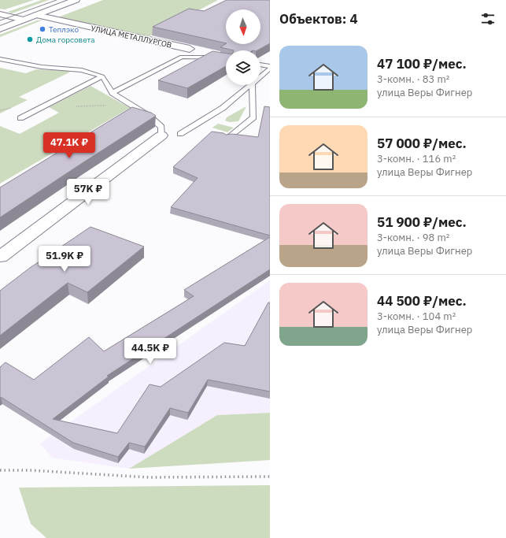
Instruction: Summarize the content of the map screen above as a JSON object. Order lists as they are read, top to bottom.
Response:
{
  "streets": {
    "street": ["УЛИЦА МЕТАЛЛУРГОВ"]
  },
  "places": ["Теплэко", "Дома горсовета"],
  "north": "bottom",
  "page": {
    "heading": "Объектов: 4",
    "list": [
      {
        "name": "47 100 ₽/мес.",
        "note": "3-комн. · 83 m² · улица Веры Фигнер"
      },
      {
        "name": "57 000 ₽/мес.",
        "note": "3-комн. · 116 m² · улица Веры Фигнер"
      },
      {
        "name": "51 900 ₽/мес.",
        "note": "3-комн. · 98 m² · улица Веры Фигнер"
      },
      {
        "name": "44 500 ₽/мес.",
        "note": "3-комн. · 104 m² · улица Веры Фигнер"
      }
    ],
    "price": [
      "47.1K ₽",
      "57K ₽",
      "51.9K ₽",
      "44.5K ₽"
    ]
  }
}
